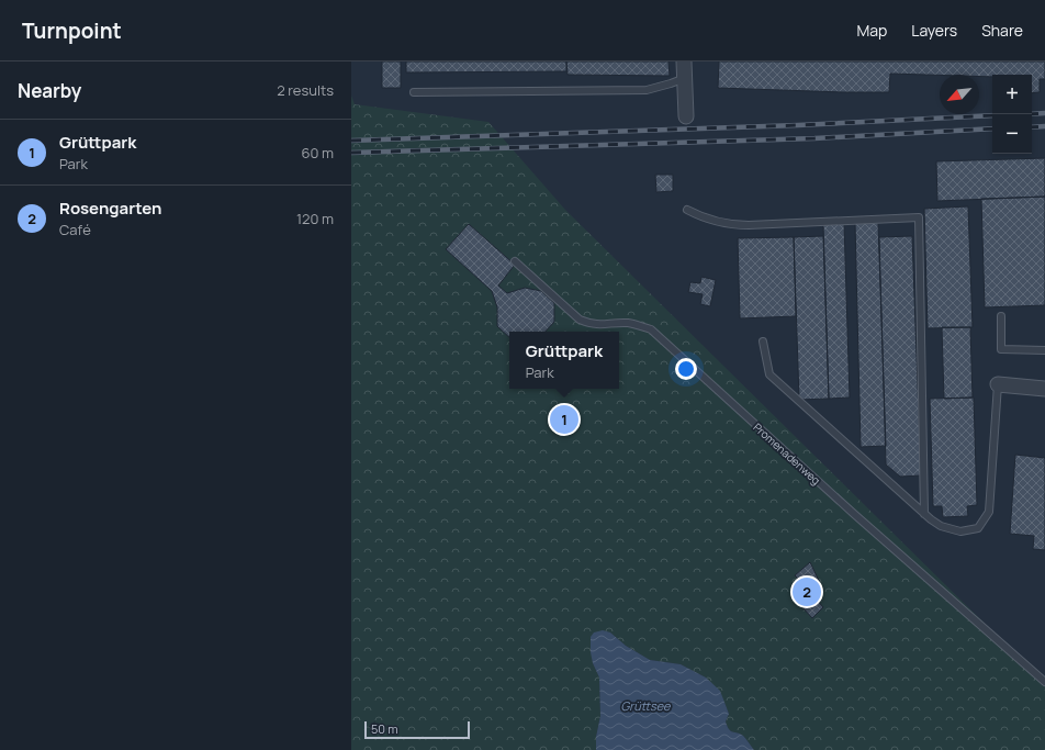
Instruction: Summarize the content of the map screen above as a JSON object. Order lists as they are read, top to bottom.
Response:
{
  "streets": {
    "lane": ["Promenadenweg"]
  },
  "water": ["Grüttsee"],
  "scale_bar": "50 m",
  "north": "bottom left",
  "page": {
    "header": "Turnpoint",
    "nav": ["Map", "Layers", "Share"],
    "heading": ["Nearby", "2 results"],
    "map_buttons": ["+", "−"],
    "list": [
      {
        "mark": "1",
        "name": "Grüttpark",
        "note": "Park",
        "value": "60 m"
      },
      {
        "mark": "2",
        "name": "Rosengarten",
        "note": "Café",
        "value": "120 m"
      }
    ],
    "popup": ["Grüttpark", "Park"],
    "pins": ["1", "2"],
    "scale": "50 m"
  }
}
